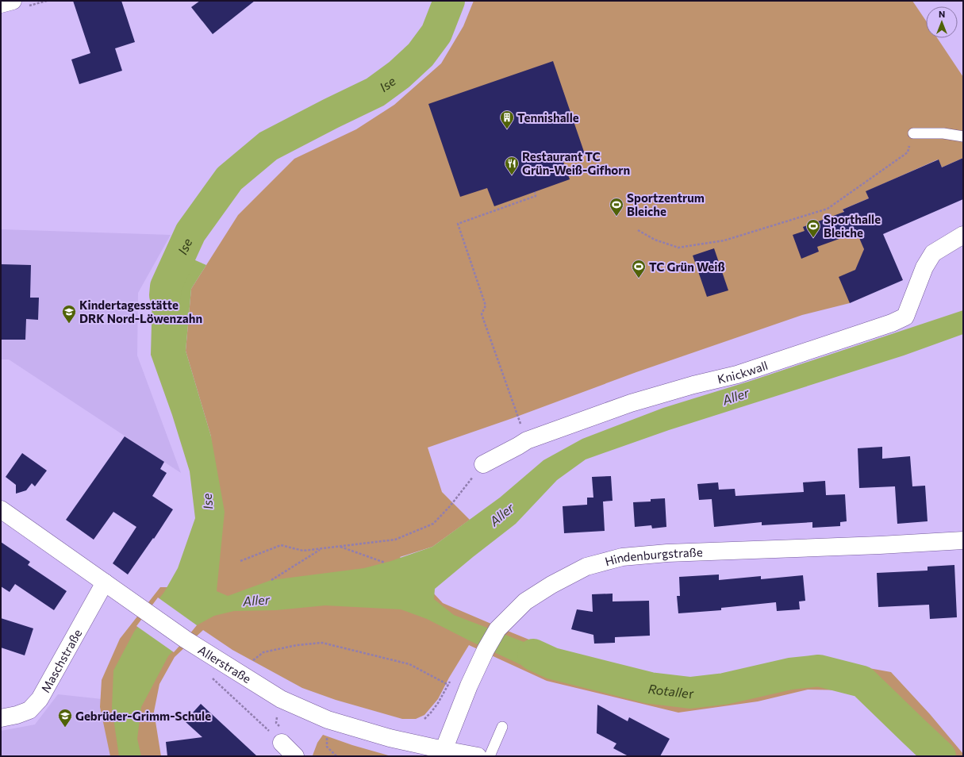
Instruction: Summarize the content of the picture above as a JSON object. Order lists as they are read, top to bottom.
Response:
{
  "streets": {
    "street": [
      "Knickwall",
      "Hindenburgstraße",
      "Maschstraße",
      "Allerstraße"
    ]
  },
  "crossings": [
    ["Hindenburgstraße", "Allerstraße"],
    ["Maschstraße", "Allerstraße"]
  ],
  "water": ["Ise", "Aller", "Rotaller"],
  "places": {
    "building": ["Tennishalle"],
    "restaurant": ["Restaurant TC Grün-Weiß-Gifhorn"],
    "sports": ["Sportzentrum Bleiche", "Sporthalle Bleiche", "TC Grün Weiß"],
    "school or university": ["Kindertagesstätte DRK Nord-Löwenzahn", "Gebrüder-Grimm-Schule"]
  },
  "north": "top"
}
